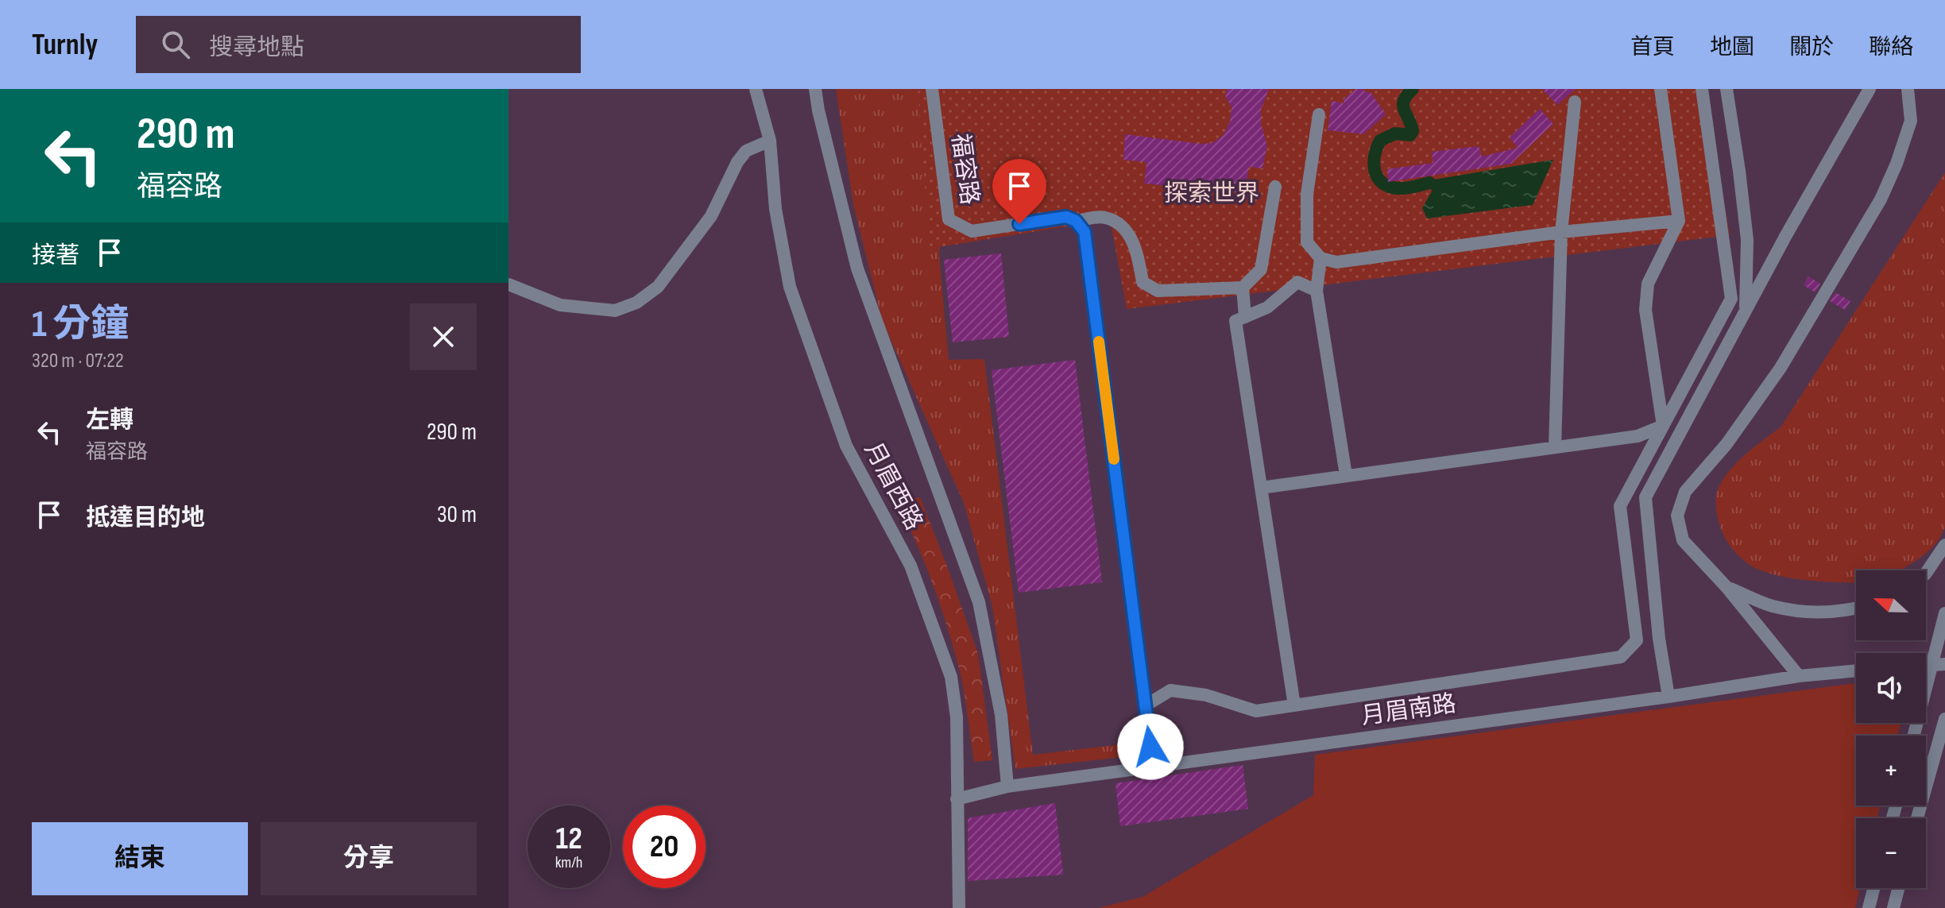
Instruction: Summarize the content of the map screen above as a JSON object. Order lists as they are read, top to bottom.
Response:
{
  "streets": {
    "street": ["福容路", "月眉西路", "月眉南路"]
  },
  "crossings": [
    ["月眉西路", "月眉南路"]
  ],
  "parks": ["探索世界"],
  "north": "left",
  "page": {
    "header": "Turnly",
    "search": "搜尋地點",
    "nav": [
      "首頁",
      "地圖",
      "關於",
      "聯絡"
    ],
    "turn": ["290 m", "福容路"],
    "then": "接著",
    "heading": ["1 分鐘", "320 m · 07:22"],
    "list": [
      {
        "name": "左轉",
        "note": "福容路",
        "value": "290 m"
      },
      {
        "name": "抵達目的地",
        "value": "30 m"
      }
    ],
    "map_buttons": ["+", "−"],
    "speed": "12 km/h",
    "limit": "20",
    "buttons": ["結束", "分享"]
  }
}
